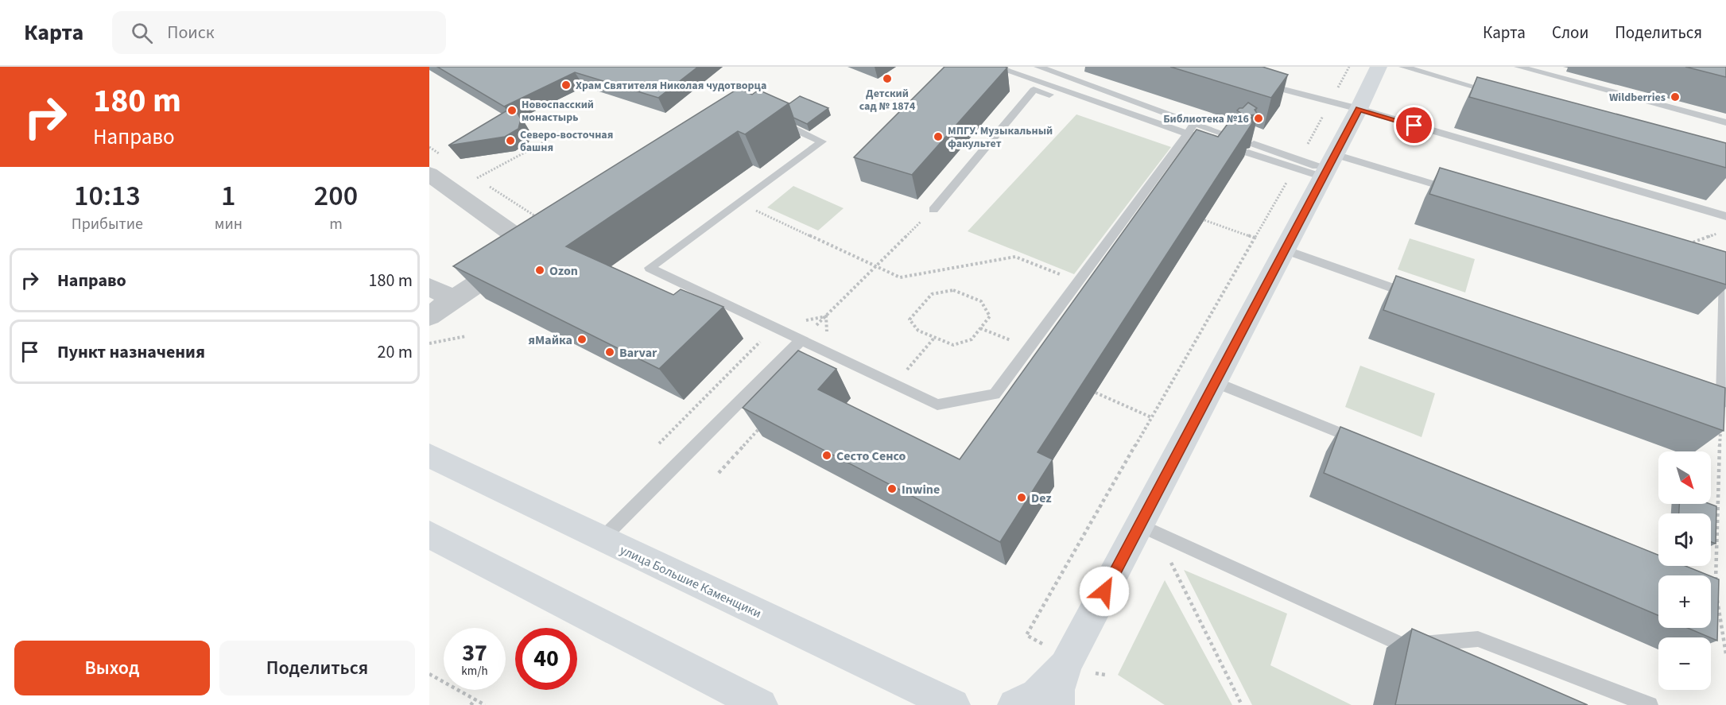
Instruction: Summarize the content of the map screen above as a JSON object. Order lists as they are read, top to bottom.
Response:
{
  "streets": {
    "street": ["улица Большие Каменщики"]
  },
  "places": [
    "Детский сад № 1874",
    "Храм Святителя Николая чудотворца",
    "Wildberries",
    "Новоспасский монастырь",
    "Библиотека №16",
    "МПГУ. Музыкальный факультет",
    "Северо-восточная башня",
    "Ozon",
    "яМайка",
    "Barvar",
    "Сесто Сенсо",
    "Inwine",
    "Dez"
  ],
  "north": "bottom right",
  "page": {
    "header": "Карта",
    "search": "Поиск",
    "nav": ["Карта", "Слои", "Поделиться"],
    "turn": ["180 m", "Направо"],
    "eta": [
      "10:13",
      "Прибытие",
      "1",
      "мин",
      "200",
      "m"
    ],
    "list": [
      {
        "name": "Направо",
        "value": "180 m"
      },
      {
        "name": "Пункт назначения",
        "value": "20 m"
      }
    ],
    "map_buttons": ["+", "−"],
    "speed": "37 km/h",
    "limit": "40",
    "buttons": ["Выход", "Поделиться"]
  }
}
